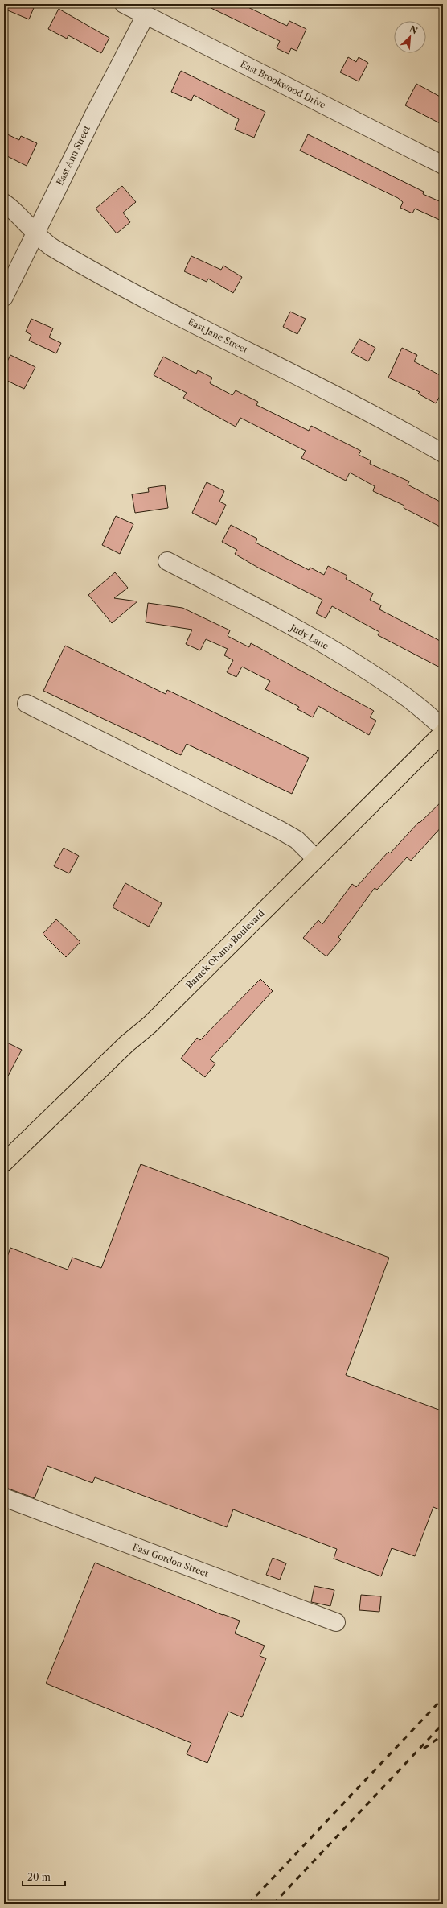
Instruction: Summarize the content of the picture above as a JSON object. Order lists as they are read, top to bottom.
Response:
{
  "streets": {
    "main road": ["Barack Obama Boulevard"],
    "street": [
      "East Brookwood Drive",
      "East Ann Street",
      "East Jane Street",
      "Judy Lane",
      "East Gordon Street"
    ]
  },
  "crossings": [
    ["East Brookwood Drive", "East Ann Street"],
    ["East Ann Street", "East Jane Street"]
  ],
  "scale_bar": "20 m",
  "north": "top right"
}
